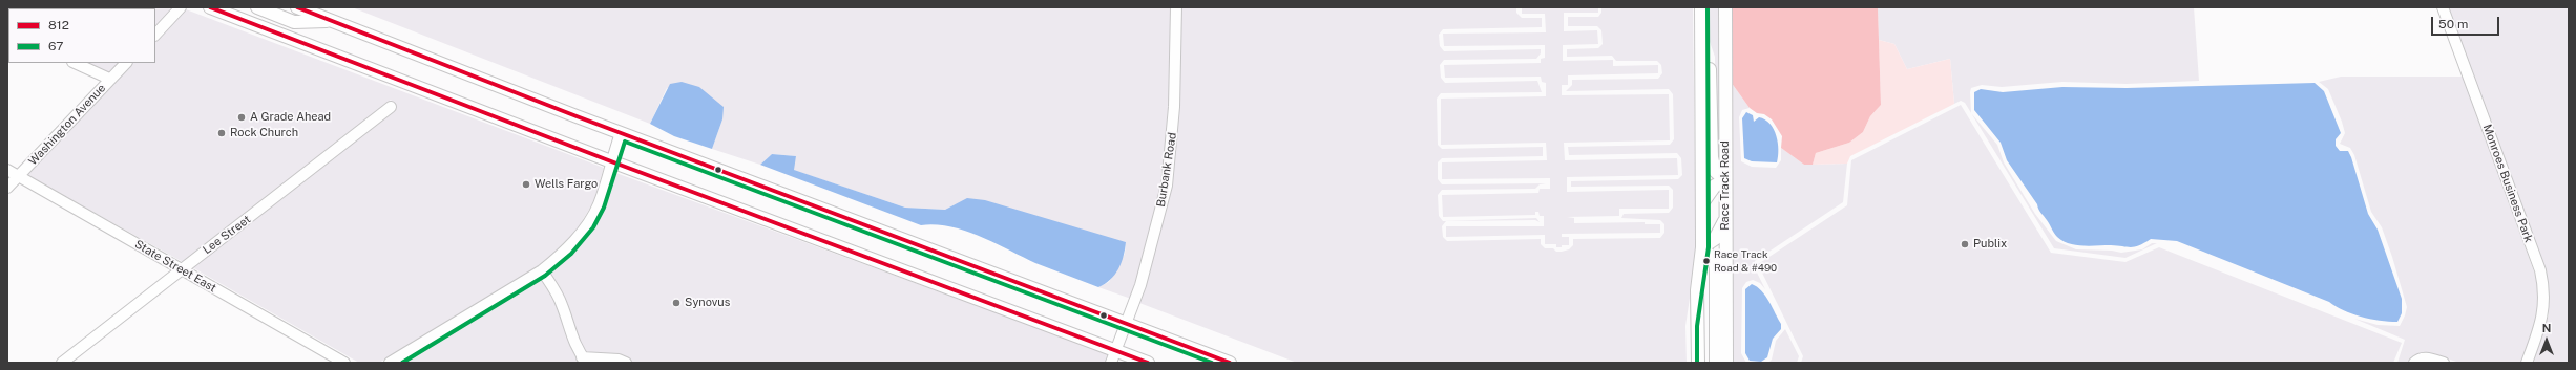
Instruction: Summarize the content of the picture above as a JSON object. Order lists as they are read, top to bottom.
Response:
{
  "streets": {
    "main road": ["Race Track Road"],
    "street": [
      "Washington Avenue",
      "Burbank Road",
      "Monroes Business Park",
      "Lee Street",
      "State Street East"
    ]
  },
  "crossings": [
    ["Washington Avenue", "State Street East"],
    ["Lee Street", "State Street East"]
  ],
  "places": [
    "A Grade Ahead",
    "Rock Church",
    "Wells Fargo",
    "Publix",
    "Race Track Road & #490",
    "Synovus"
  ],
  "lines": ["transit line 812", "transit line 67"],
  "legend": ["812", "67"],
  "scale_bar": "50 m",
  "north": "top"
}
